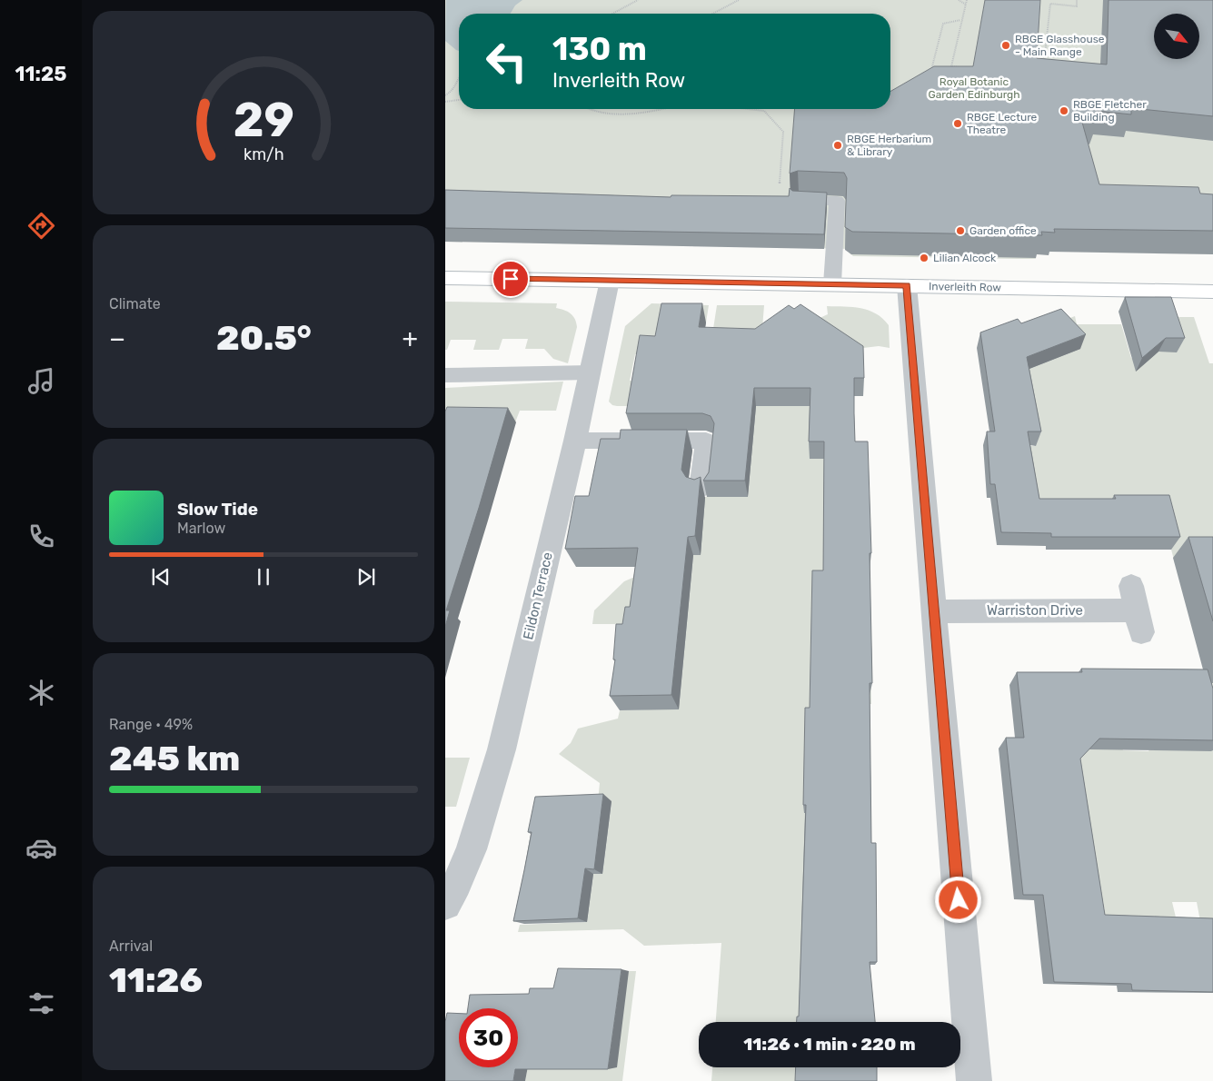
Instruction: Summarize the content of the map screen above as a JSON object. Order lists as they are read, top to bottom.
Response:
{
  "streets": {
    "main road": ["Inverleith Row"],
    "street": ["Eildon Terrace", "Warriston Drive"]
  },
  "crossings": [
    ["Inverleith Row", "Eildon Terrace"]
  ],
  "parks": ["Royal Botanic Garden Edinburgh"],
  "places": [
    "RBGE Glasshouse - Main Range",
    "RBGE Fletcher Building",
    "RBGE Lecture Theatre",
    "RBGE Herbarium & Library",
    "Garden office",
    "Lilian Alcock"
  ],
  "north": "bottom right",
  "page": {
    "tabs": "11:25",
    "turn": ["130 m", "Inverleith Row"],
    "tile": [
      "Climate",
      ["Range · 49%", "245 km"],
      ["Arrival", "11:26"]
    ],
    "heat": ["−", "20.5°", "+"],
    "song": ["Slow Tide", "Marlow"],
    "limit": "30",
    "trip": "11:26 · 1 min · 220 m",
    "gauge": ["29", "km/h"]
  }
}
